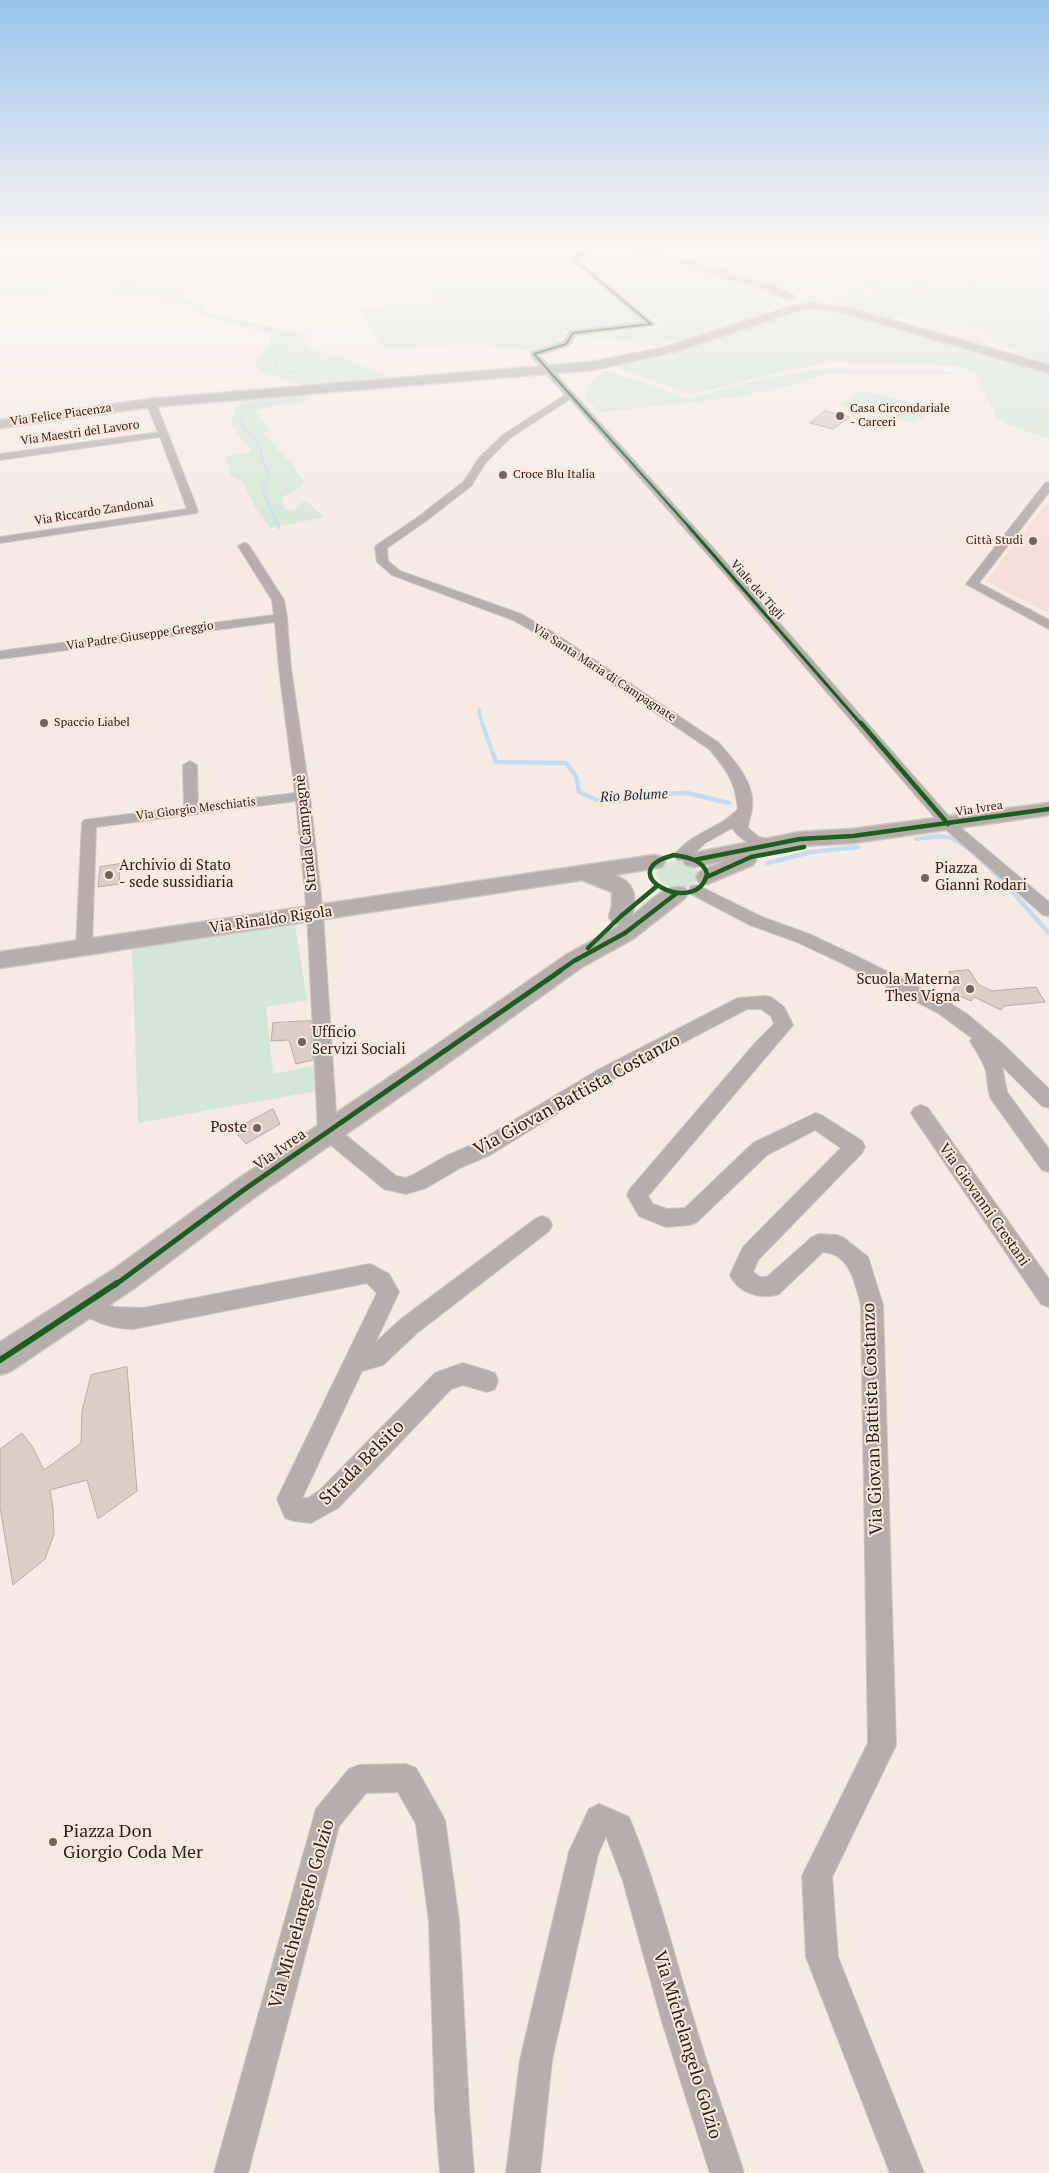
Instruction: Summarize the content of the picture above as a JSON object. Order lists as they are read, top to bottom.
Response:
{
  "streets": {
    "street": [
      "Via Felice Piacenza",
      "Via Maestri del Lavoro",
      "Via Riccardo Zandonai",
      "Viale dei Tigli",
      "Via Padre Giuseppe Greggio",
      "Via Santa Maria di Campagnate",
      "Via Giorgio Meschiatis",
      "Via Ivrea",
      "Strada Campagnè",
      "Via Rinaldo Rigola",
      "Via Giovan Battista Costanzo",
      "Via Giovanni Crestani",
      "Strada Belsito",
      "Via Michelangelo Golzio"
    ]
  },
  "crossings": [
    ["Via Felice Piacenza", "Viale dei Tigli"],
    ["Viale dei Tigli", "Via Santa Maria di Campagnate"],
    ["Viale dei Tigli", "Via Ivrea"],
    ["Via Padre Giuseppe Greggio", "Strada Campagnè"],
    ["Via Santa Maria di Campagnate", "Via Ivrea"],
    ["Via Giorgio Meschiatis", "Strada Campagnè"],
    ["Via Giorgio Meschiatis", "Via Rinaldo Rigola"],
    ["Via Ivrea", "Strada Campagnè"],
    ["Via Ivrea", "Via Rinaldo Rigola"],
    ["Via Ivrea", "Via Giovan Battista Costanzo"],
    ["Via Ivrea", "Strada Belsito"],
    ["Strada Campagnè", "Via Rinaldo Rigola"],
    ["Strada Campagnè", "Via Giovan Battista Costanzo"]
  ],
  "water": ["Rio Bolume"],
  "places": [
    "Casa Circondariale - Carceri",
    "Croce Blu Italia",
    "Città Studi",
    "Spaccio Liabel",
    "Archivio di Stato - sede sussidiaria",
    "Piazza Gianni Rodari",
    "Scuola Materna Thes Vigna",
    "Ufficio Servizi Sociali",
    "Poste",
    "Piazza Don Giorgio Coda Mer"
  ]
}
